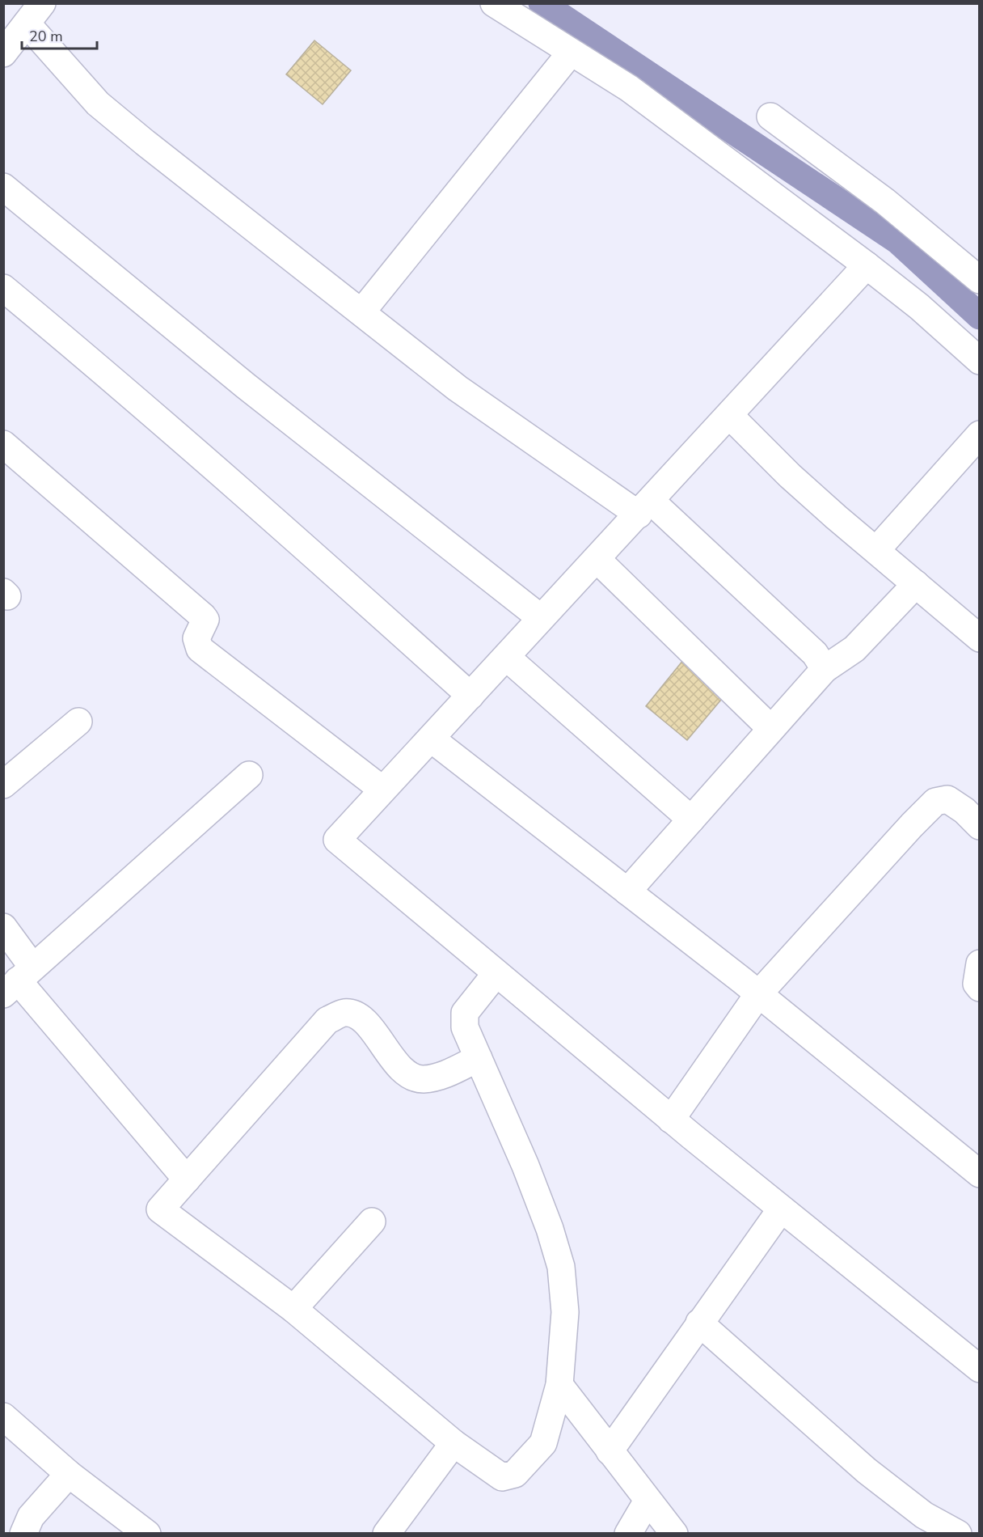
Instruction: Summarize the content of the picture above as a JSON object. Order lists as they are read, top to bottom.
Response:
{
  "scale_bar": "20 m"
}
